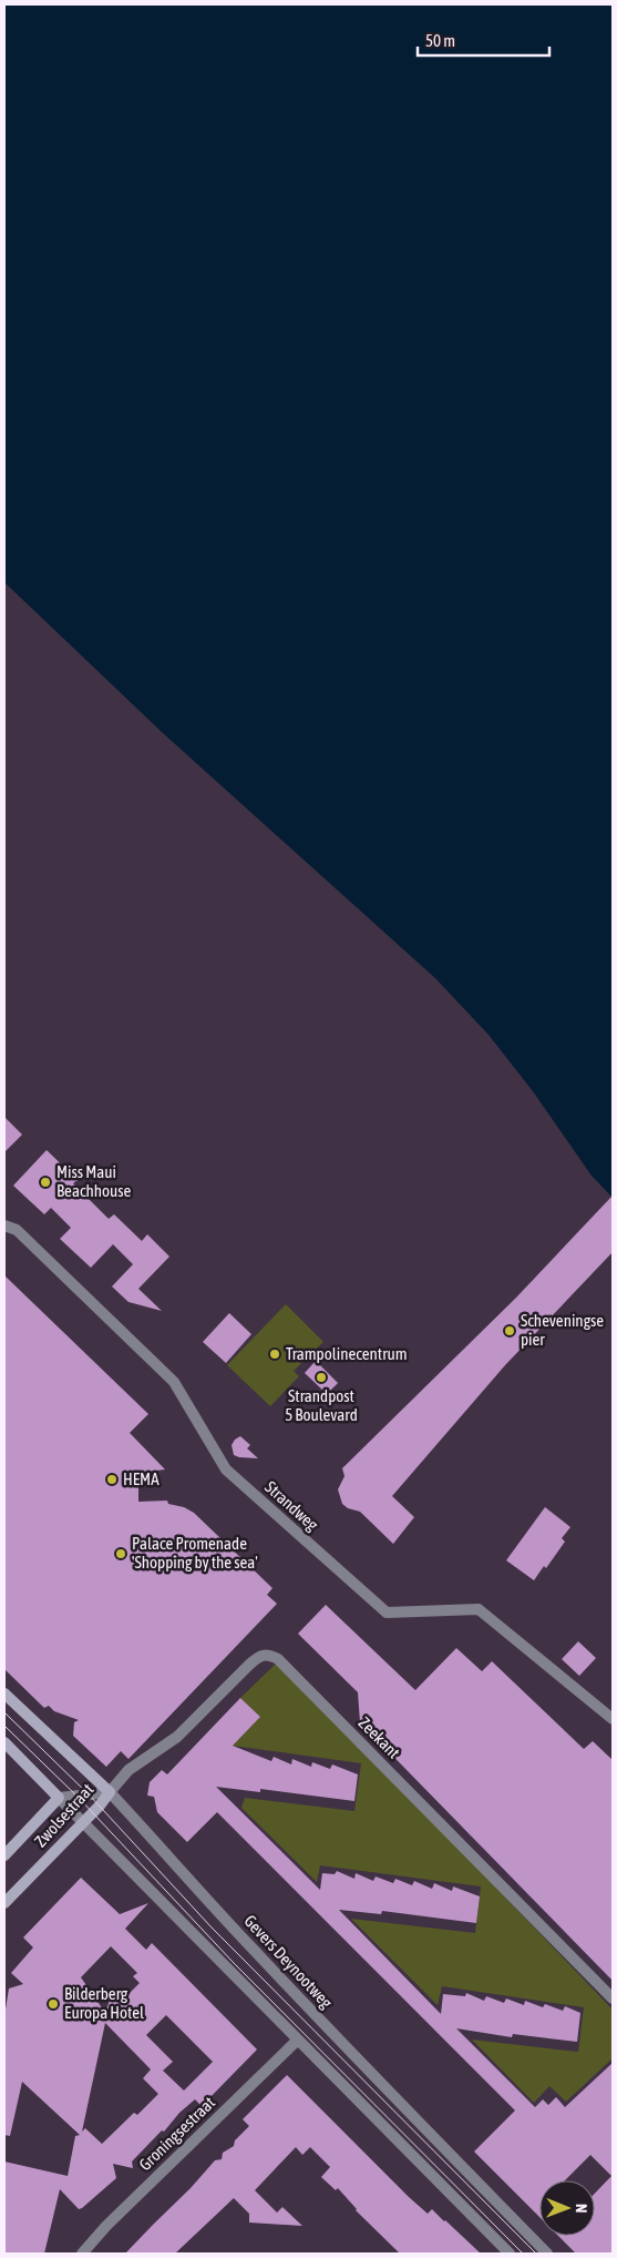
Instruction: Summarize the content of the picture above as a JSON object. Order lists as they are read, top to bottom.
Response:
{
  "streets": {
    "main road": ["Zwolsestraat", "Gevers Deynootweg"],
    "street": ["Strandweg", "Zeekant", "Groningsestraat"]
  },
  "crossings": [
    ["Zeekant", "Zwolsestraat"],
    ["Zeekant", "Gevers Deynootweg"],
    ["Zwolsestraat", "Gevers Deynootweg"]
  ],
  "places": [
    "Miss Maui Beachhouse",
    "Scheveningse pier",
    "Trampolinecentrum",
    "Strandpost 5 Boulevard",
    "HEMA",
    "Palace Promenade 'Shopping by the sea'",
    "Bilderberg Europa Hotel"
  ],
  "scale_bar": "50 m",
  "north": "right"
}
